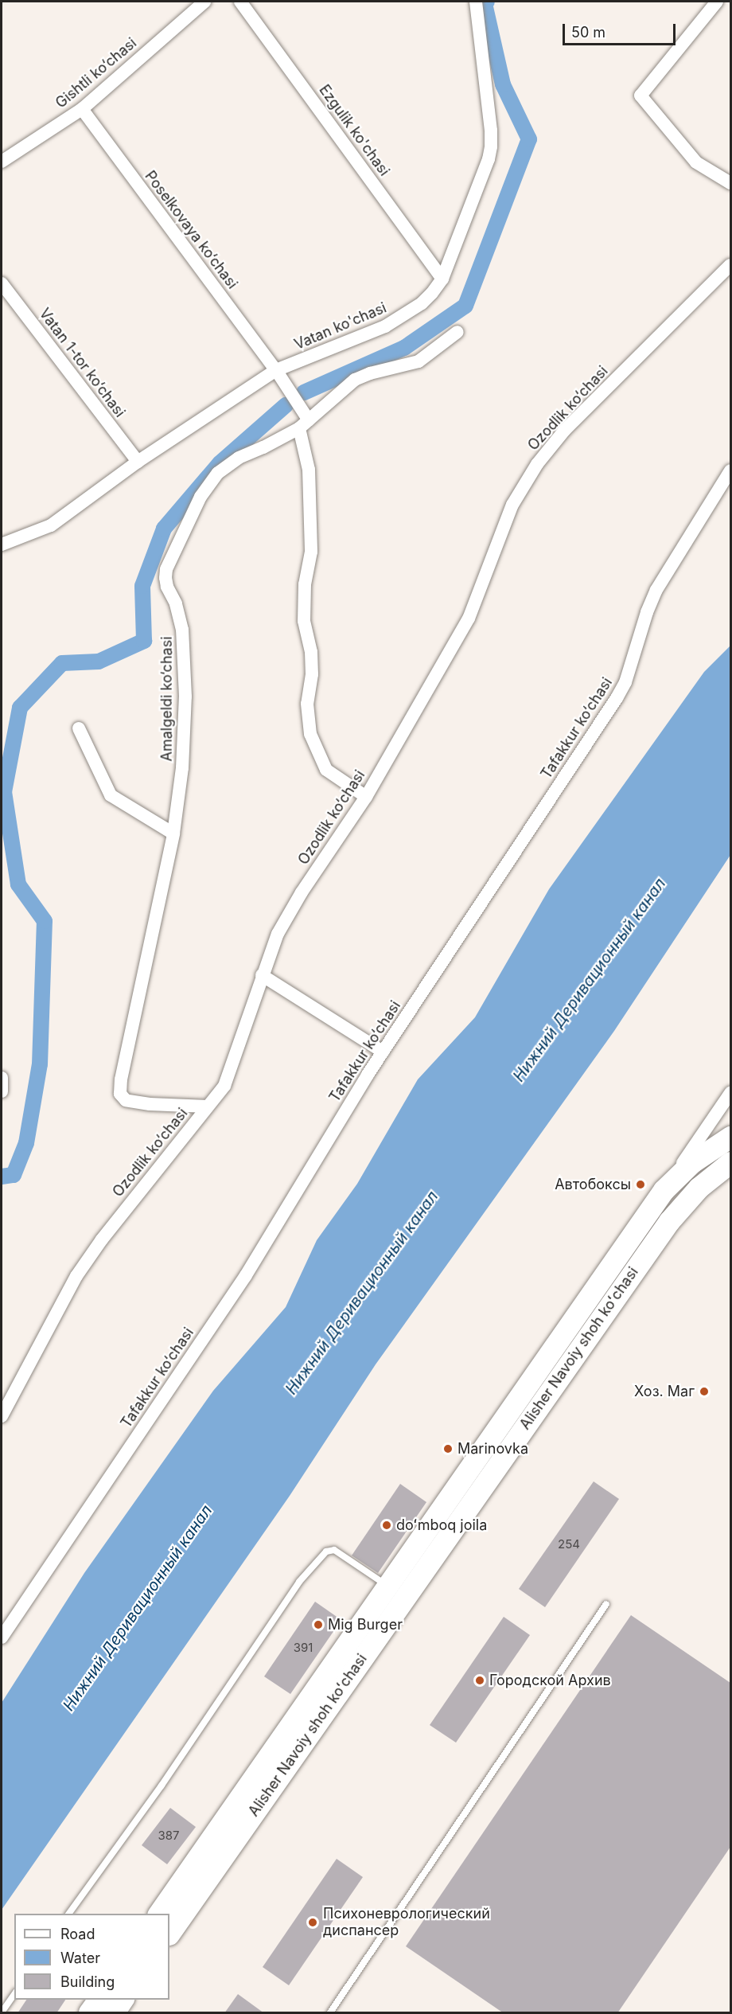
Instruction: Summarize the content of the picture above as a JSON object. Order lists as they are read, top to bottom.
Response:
{
  "streets": {
    "main road": ["Alisher Navoiy shoh koʻchasi"],
    "street": [
      "Gishtli ko‘chasi",
      "Ezgulik ko'chasi",
      "Poselkovaya ko‘chasi",
      "Vatan ko'chasi",
      "Vatan 1-tor ko‘chasi",
      "Ozodlik ko‘chasi",
      "Amalgeldi ko‘chasi",
      "Tafakkur ko‘chasi"
    ]
  },
  "crossings": [
    ["Gishtli ko‘chasi", "Poselkovaya ko‘chasi"],
    ["Ezgulik ko'chasi", "Vatan ko'chasi"],
    ["Poselkovaya ko‘chasi", "Vatan ko'chasi"],
    ["Poselkovaya ko‘chasi", "Amalgeldi ko‘chasi"],
    ["Vatan ko'chasi", "Vatan 1-tor ko‘chasi"],
    ["Ozodlik ko‘chasi", "Amalgeldi ko‘chasi"]
  ],
  "water": ["Нижний Деривационный канал"],
  "places": [
    "Автобоксы",
    "Хоз. Маг",
    "Marinovka",
    "doʻmboq joila",
    "Mig Burger",
    "Городской Архив",
    "Психоневрологический диспансер"
  ],
  "house_numbers": ["254", "391", "387"],
  "legend": ["Road", "Water", "Building"],
  "scale_bar": "50 m"
}
